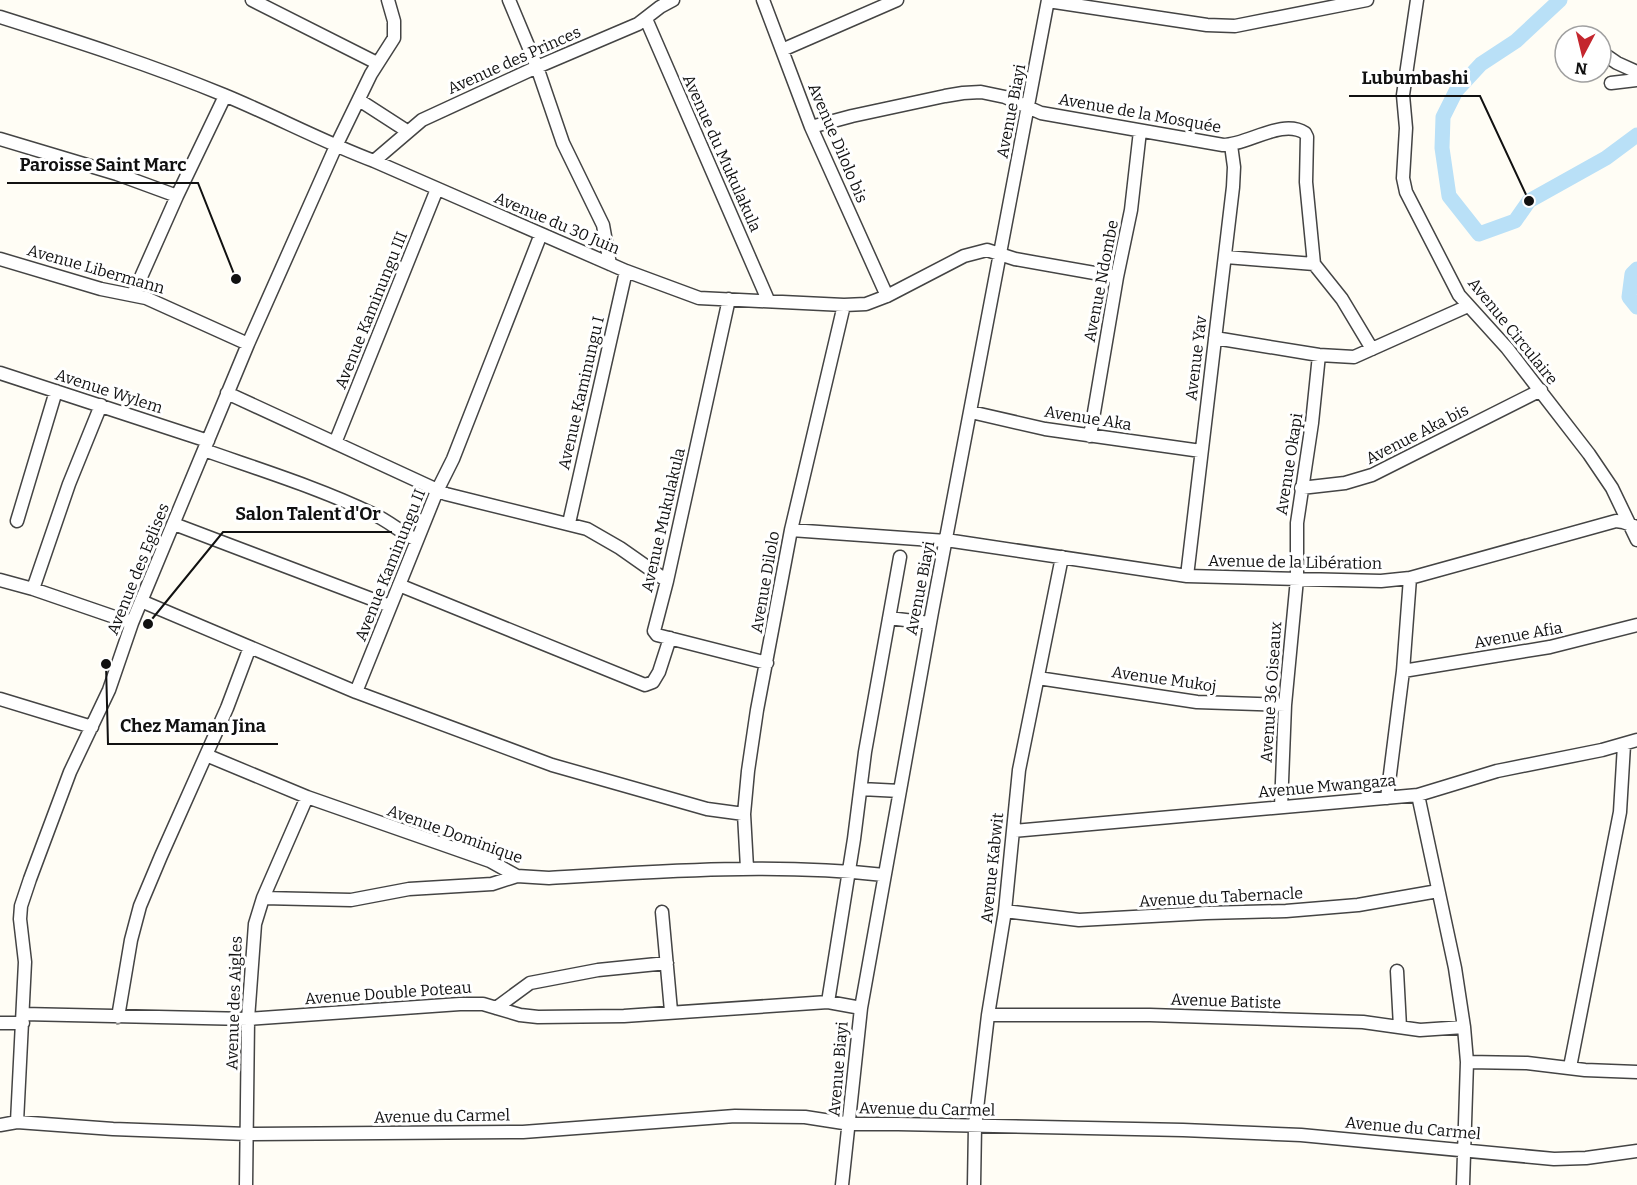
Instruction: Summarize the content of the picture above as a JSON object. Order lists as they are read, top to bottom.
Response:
{
  "streets": {
    "street": [
      "Avenue des Princes",
      "Avenue Biayi",
      "Avenue de la Mosquée",
      "Avenue Dilolo bis",
      "Avenue du Mukulakula",
      "Avenue du 30 Juin",
      "Avenue Libermann",
      "Avenue Ndombe",
      "Avenue Kaminungu III",
      "Avenue Circulaire",
      "Avenue Yav",
      "Avenue Wylem",
      "Avenue Kaminungu I",
      "Avenue Aka",
      "Avenue Aka bis",
      "Avenue Okapi",
      "Avenue Mukulakula",
      "Avenue de la Libération",
      "Avenue Kaminungu II",
      "Avenue des Eglises",
      "Avenue Dilolo",
      "Avenue Afia",
      "Avenue Mukoj",
      "Avenue 36 Oiseaux",
      "Avenue Mwangaza",
      "Avenue Dominique",
      "Avenue Kabwit",
      "Avenue du Tabernacle",
      "Avenue Double Poteau",
      "Avenue Batiste",
      "Avenue des Aigles",
      "Avenue du Carmel"
    ]
  },
  "crossings": [
    ["Avenue des Princes", "Avenue du Mukulakula"],
    ["Avenue des Princes", "Avenue du 30 Juin"],
    ["Avenue Biayi", "Avenue de la Mosquée"],
    ["Avenue Biayi", "Avenue du 30 Juin"],
    ["Avenue Biayi", "Avenue Aka"],
    ["Avenue Biayi", "Avenue de la Libération"],
    ["Avenue Biayi", "Avenue Dominique"],
    ["Avenue Biayi", "Avenue Double Poteau"],
    ["Avenue Biayi", "Avenue du Carmel"],
    ["Avenue de la Mosquée", "Avenue Dilolo bis"],
    ["Avenue de la Mosquée", "Avenue Ndombe"],
    ["Avenue de la Mosquée", "Avenue Yav"],
    ["Avenue Dilolo bis", "Avenue du 30 Juin"],
    ["Avenue du Mukulakula", "Avenue du 30 Juin"],
    ["Avenue du 30 Juin", "Avenue Ndombe"],
    ["Avenue du 30 Juin", "Avenue Kaminungu III"],
    ["Avenue du 30 Juin", "Avenue Kaminungu I"],
    ["Avenue du 30 Juin", "Avenue Mukulakula"],
    ["Avenue du 30 Juin", "Avenue Kaminungu II"],
    ["Avenue du 30 Juin", "Avenue des Eglises"],
    ["Avenue du 30 Juin", "Avenue Dilolo"],
    ["Avenue Libermann", "Avenue des Eglises"],
    ["Avenue Ndombe", "Avenue Aka"],
    ["Avenue Circulaire", "Avenue Aka bis"],
    ["Avenue Circulaire", "Avenue de la Libération"],
    ["Avenue Yav", "Avenue Aka"],
    ["Avenue Yav", "Avenue de la Libération"],
    ["Avenue Wylem", "Avenue Kaminungu II"],
    ["Avenue Wylem", "Avenue des Eglises"],
    ["Avenue Aka bis", "Avenue Okapi"],
    ["Avenue Okapi", "Avenue de la Libération"],
    ["Avenue Okapi", "Avenue 36 Oiseaux"],
    ["Avenue de la Libération", "Avenue Dilolo"],
    ["Avenue de la Libération", "Avenue 36 Oiseaux"],
    ["Avenue de la Libération", "Avenue Kabwit"],
    ["Avenue des Eglises", "Avenue Double Poteau"],
    ["Avenue des Eglises", "Avenue du Carmel"],
    ["Avenue Dilolo", "Avenue Dominique"],
    ["Avenue Mukoj", "Avenue 36 Oiseaux"],
    ["Avenue Mukoj", "Avenue Kabwit"],
    ["Avenue 36 Oiseaux", "Avenue Mwangaza"],
    ["Avenue Mwangaza", "Avenue Kabwit"],
    ["Avenue Dominique", "Avenue des Aigles"],
    ["Avenue Kabwit", "Avenue du Tabernacle"],
    ["Avenue Kabwit", "Avenue Batiste"],
    ["Avenue Kabwit", "Avenue du Carmel"],
    ["Avenue Double Poteau", "Avenue des Aigles"],
    ["Avenue des Aigles", "Avenue du Carmel"]
  ],
  "places": [
    "Lubumbashi",
    "Paroisse Saint Marc",
    "Salon Talent d'Or",
    "Chez Maman Jina"
  ],
  "north": "bottom"
}
